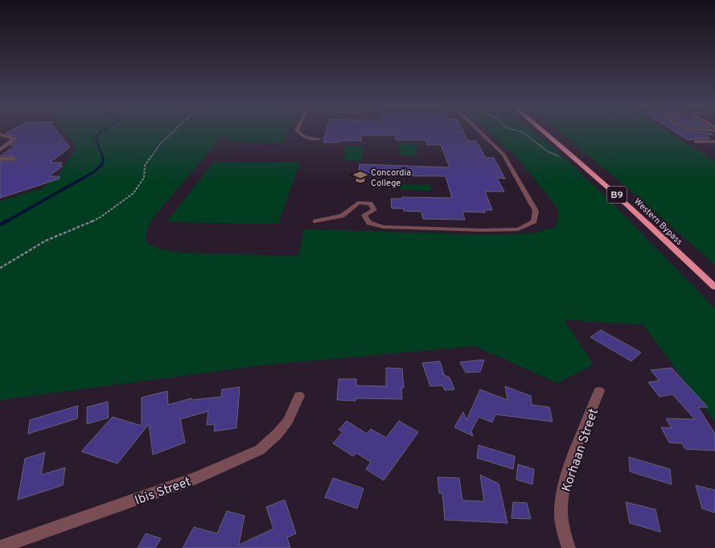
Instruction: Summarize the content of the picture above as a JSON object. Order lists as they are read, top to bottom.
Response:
{
  "streets": {
    "highway": ["B9", "Western Bypass"],
    "street": ["Korhaan Street", "Ibis Street"]
  },
  "places": {
    "school or university": ["Concordia College"]
  }
}
